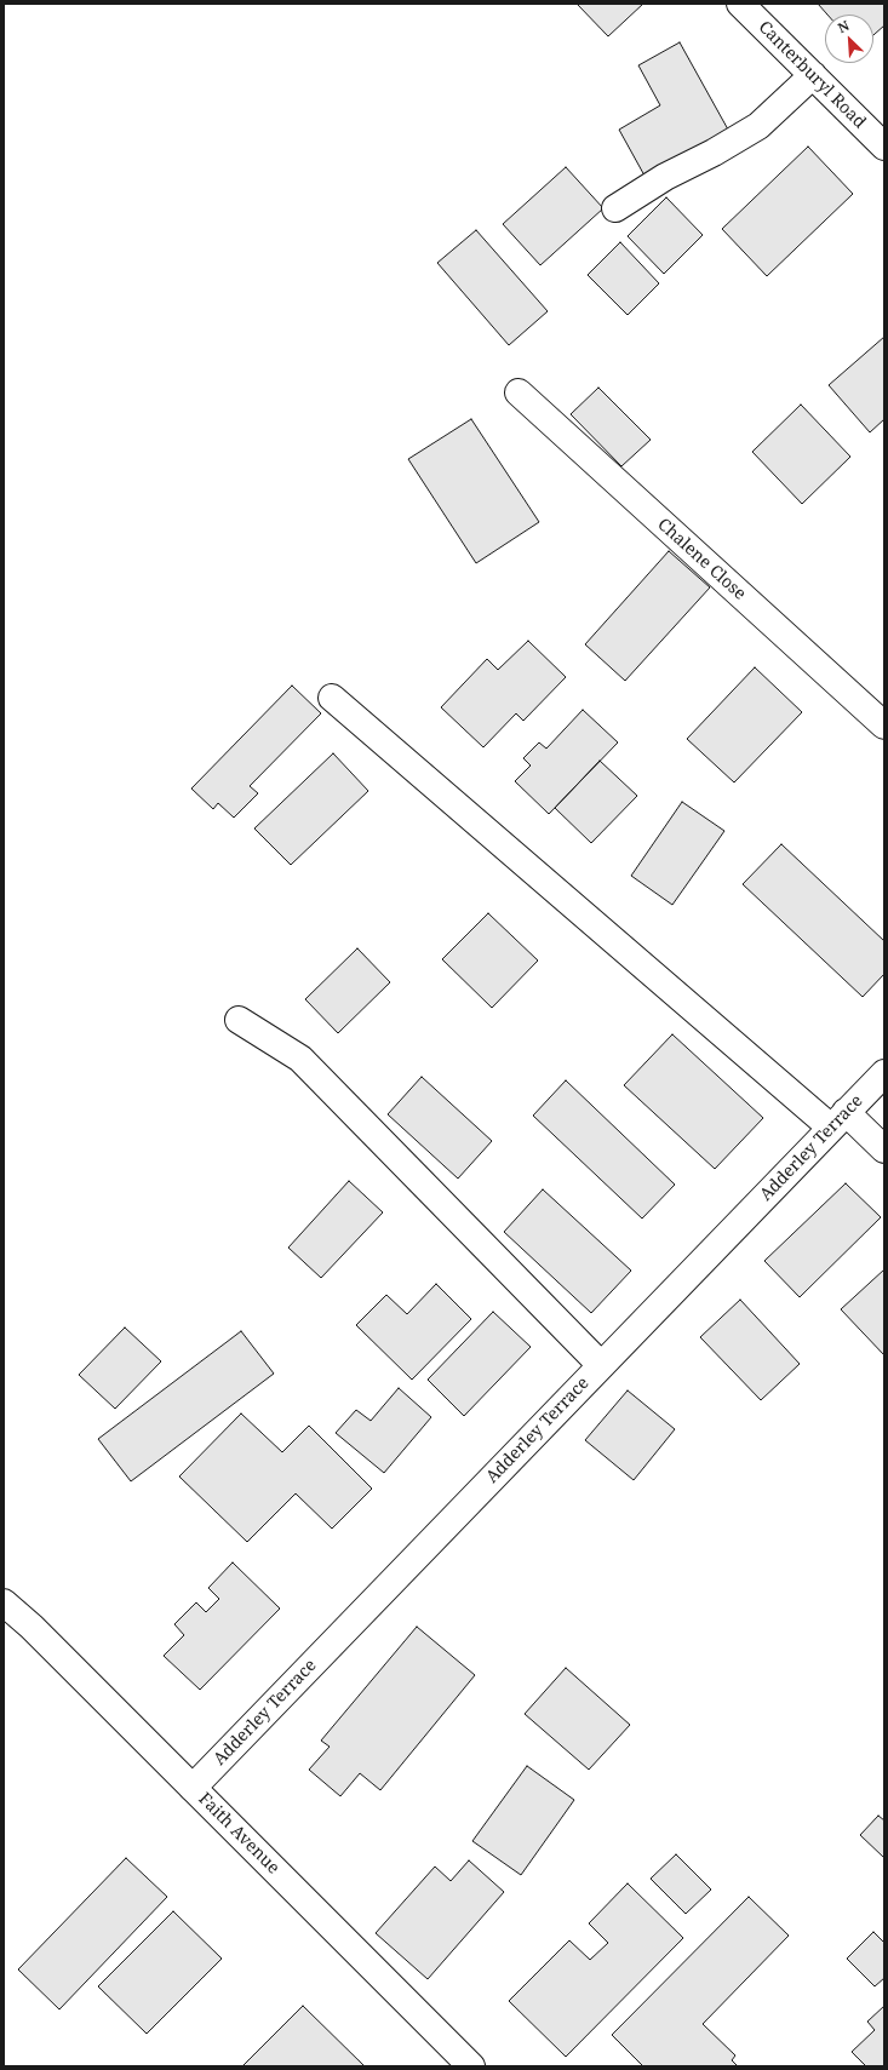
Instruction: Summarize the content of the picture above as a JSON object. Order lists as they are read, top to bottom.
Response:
{
  "streets": {
    "street": [
      "Canterburyl Road",
      "Chalene Close",
      "Adderley Terrace",
      "Faith Avenue"
    ]
  },
  "crossings": [
    ["Adderley Terrace", "Faith Avenue"]
  ],
  "north": "top left"
}
